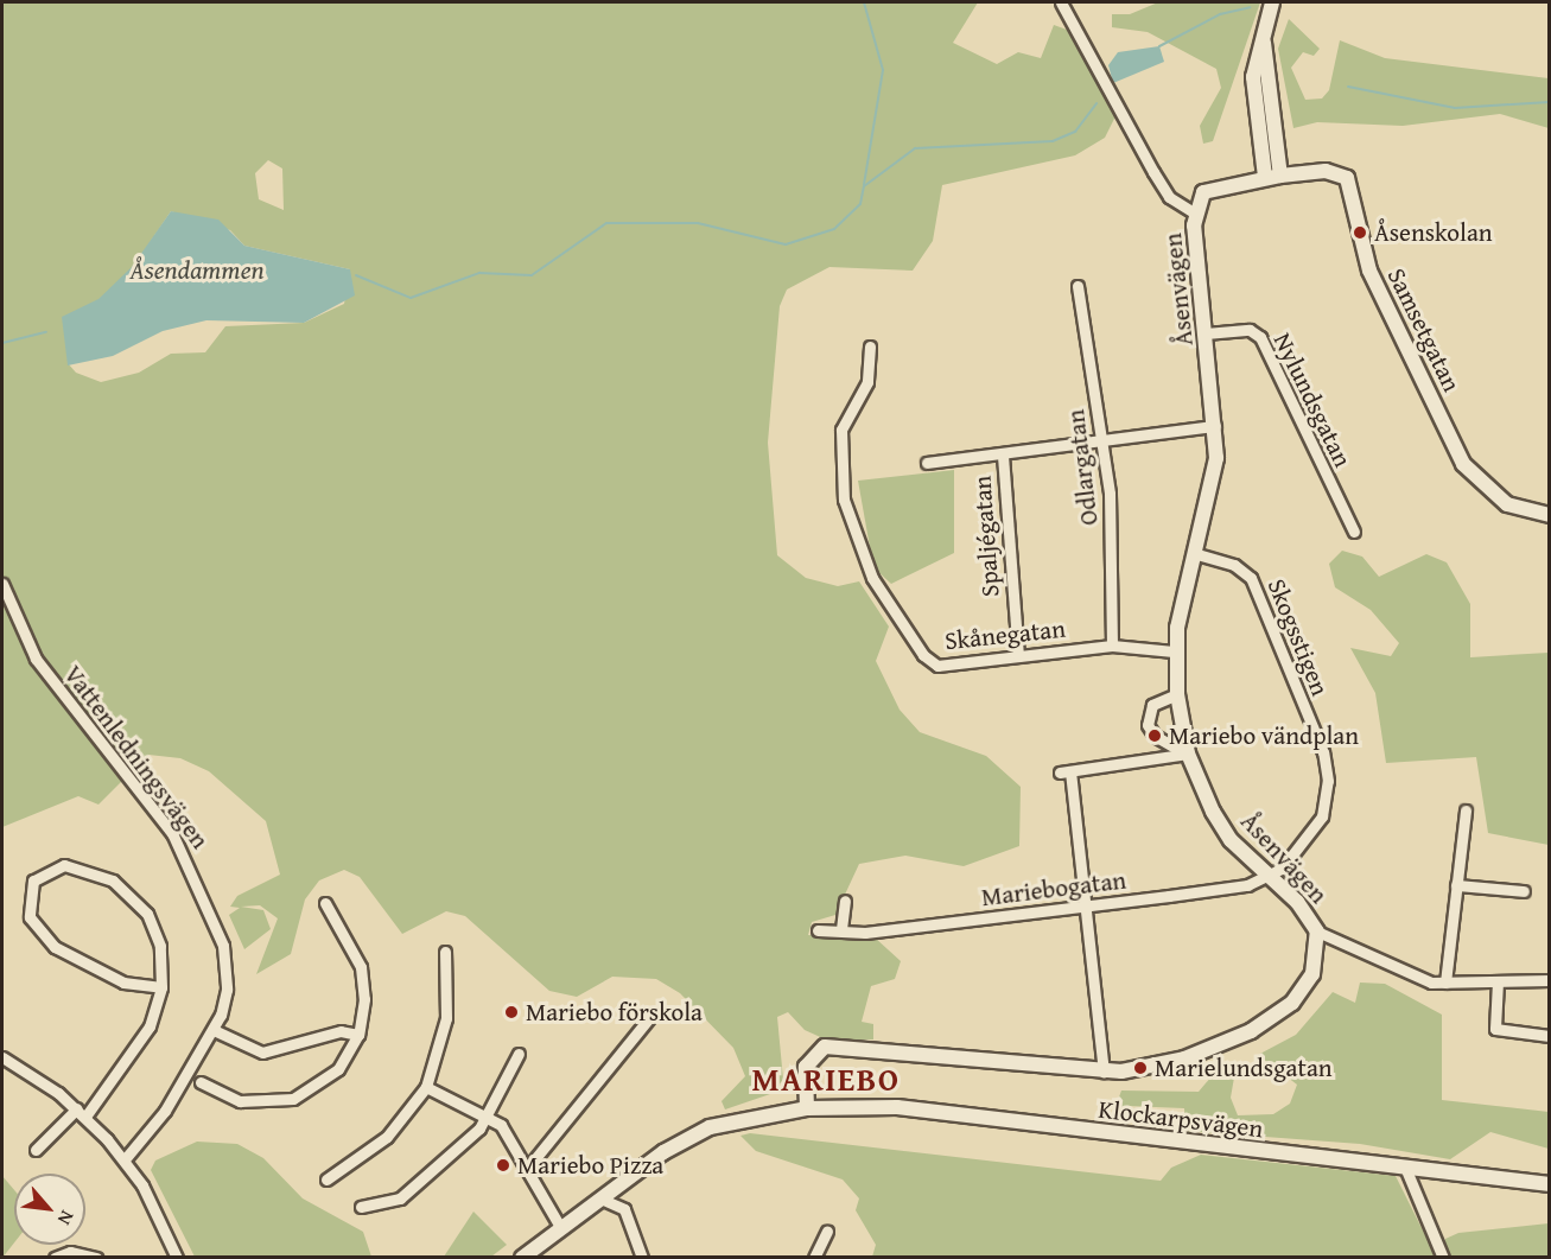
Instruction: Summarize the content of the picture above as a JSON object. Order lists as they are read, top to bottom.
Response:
{
  "streets": {
    "street": [
      "Åsenvägen",
      "Samsetgatan",
      "Nylundsgatan",
      "Odlargatan",
      "Spaljégatan",
      "Skånegatan",
      "Skogsstigen",
      "Vattenledningsvägen",
      "Mariebogatan",
      "Klockarpsvägen"
    ]
  },
  "crossings": [
    ["Åsenvägen", "Samsetgatan"],
    ["Åsenvägen", "Nylundsgatan"],
    ["Åsenvägen", "Skånegatan"],
    ["Åsenvägen", "Skogsstigen"],
    ["Åsenvägen", "Mariebogatan"],
    ["Åsenvägen", "Klockarpsvägen"],
    ["Odlargatan", "Skånegatan"],
    ["Spaljégatan", "Skånegatan"],
    ["Skogsstigen", "Mariebogatan"]
  ],
  "districts": ["MARIEBO"],
  "water": ["Åsendammen"],
  "places": [
    "Åsenskolan",
    "Mariebo vändplan",
    "Mariebo förskola",
    "Marielundsgatan",
    "Mariebo Pizza"
  ],
  "north": "bottom right"
}
